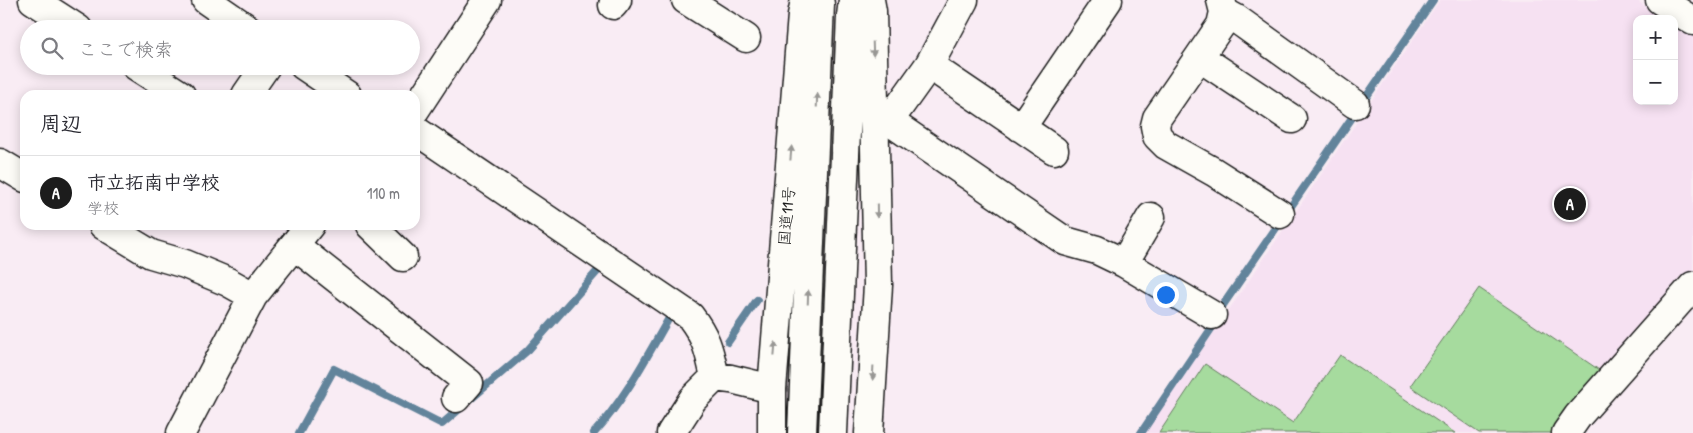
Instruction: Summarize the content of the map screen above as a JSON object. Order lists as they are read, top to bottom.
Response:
{
  "streets": {
    "main road": ["国道11号"]
  },
  "page": {
    "map_buttons": ["+", "−"],
    "search": "ここで検索",
    "heading": "周辺",
    "list": [
      {
        "mark": "A",
        "name": "市立拓南中学校",
        "note": "学校",
        "value": "110 m"
      }
    ],
    "pins": "A"
  }
}
